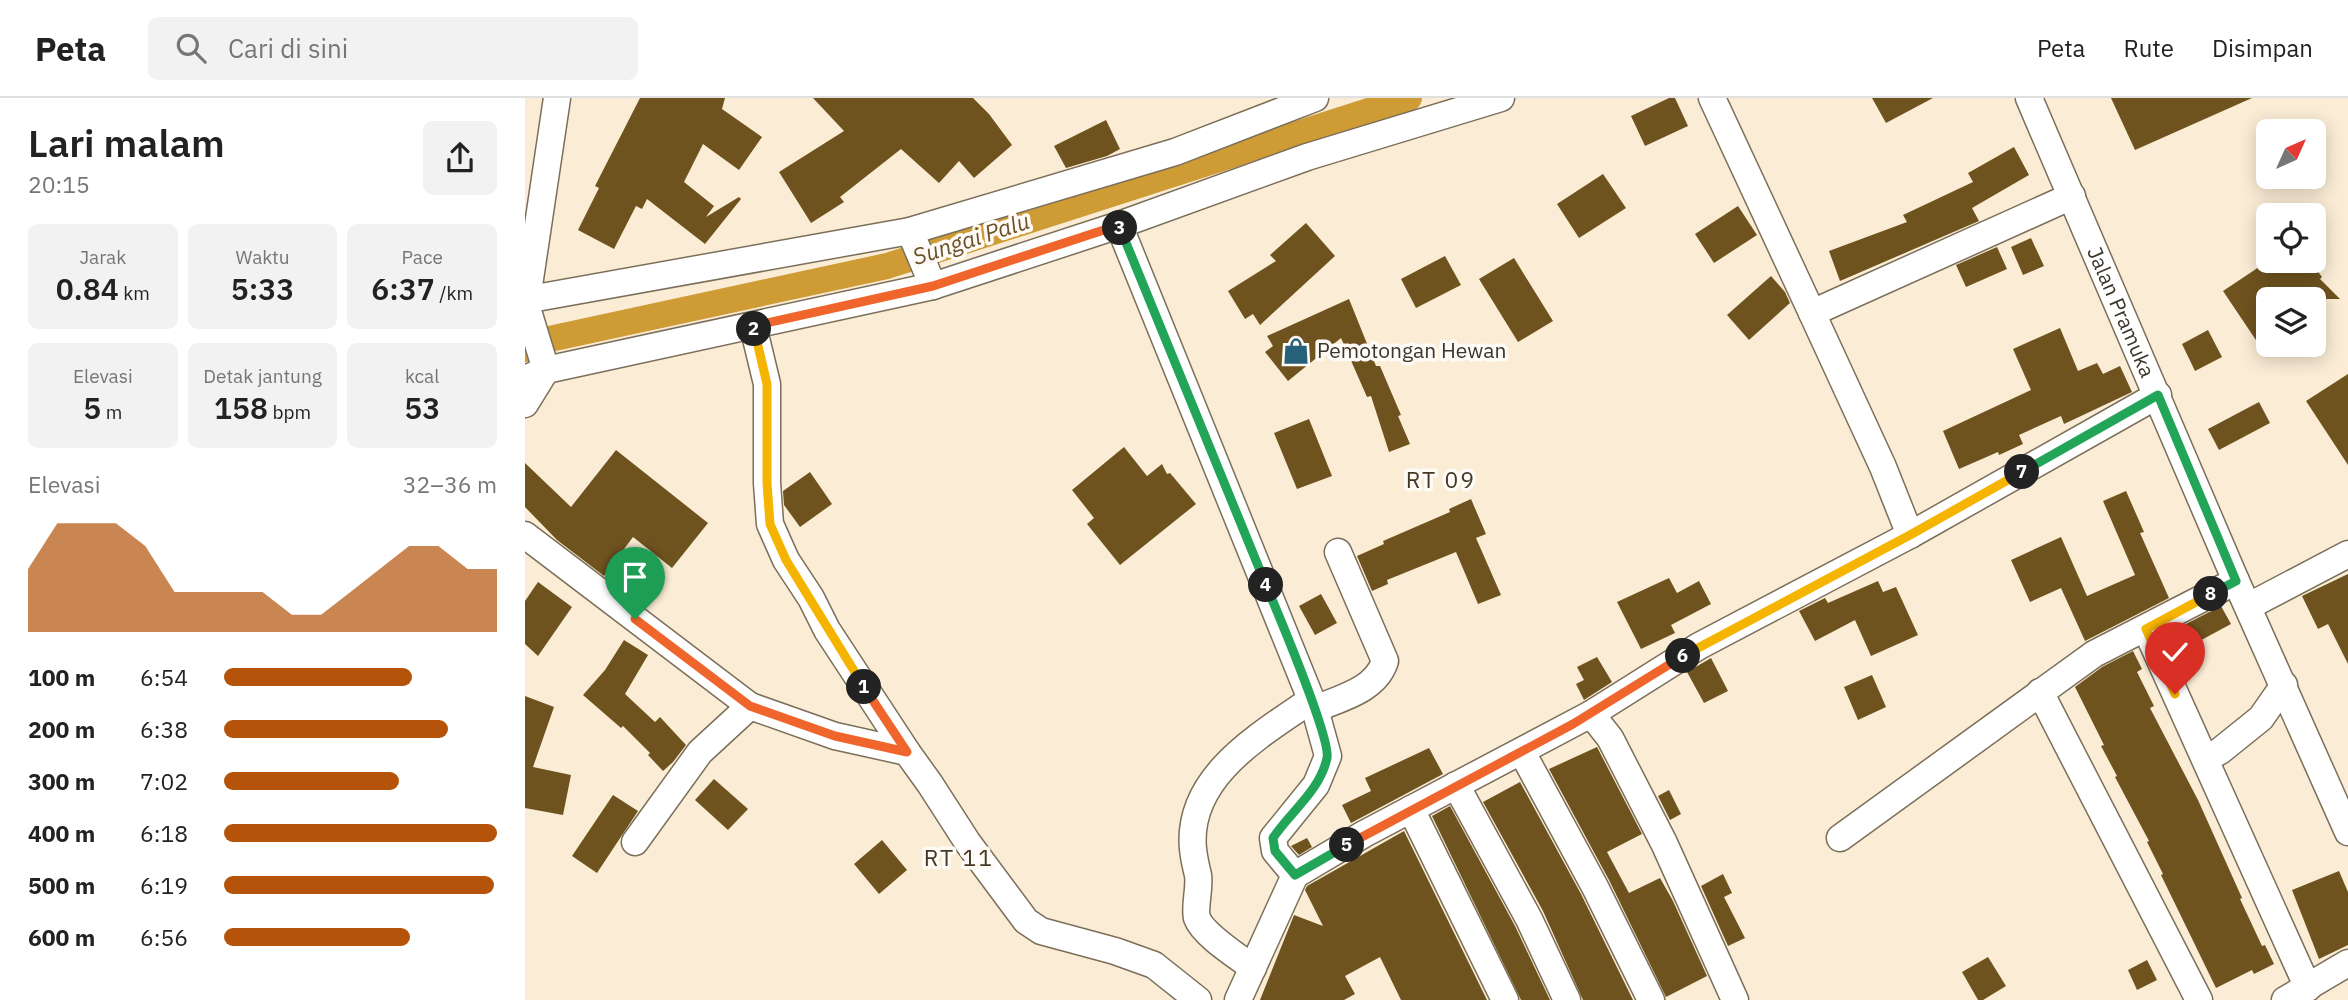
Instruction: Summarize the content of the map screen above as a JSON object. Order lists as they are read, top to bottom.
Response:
{
  "streets": {
    "street": ["Jalan Pramuka"]
  },
  "districts": ["RT 09", "RT 11"],
  "water": ["Sungai Palu"],
  "places": {
    "shop": ["Pemotongan Hewan"]
  },
  "north": "top right",
  "page": {
    "header": "Peta",
    "search": "Cari di sini",
    "nav": ["Peta", "Rute", "Disimpan"],
    "heading": ["Lari malam", "20:15"],
    "pins": [
      "3",
      "2",
      "7",
      "4",
      "8",
      "6",
      "1",
      "5"
    ],
    "stats": [
      ["Jarak", "0.84 km"],
      ["Waktu", "5:33"],
      ["Pace", "6:37 /km"],
      ["Elevasi", "5 m"],
      ["Detak jantung", "158 bpm"],
      ["kcal", "53"]
    ],
    "chart": ["Elevasi", "32–36 m"],
    "list": [
      {
        "name": "100 m",
        "note": "6:54"
      },
      {
        "name": "200 m",
        "note": "6:38"
      },
      {
        "name": "300 m",
        "note": "7:02"
      },
      {
        "name": "400 m",
        "note": "6:18"
      },
      {
        "name": "500 m",
        "note": "6:19"
      },
      {
        "name": "600 m",
        "note": "6:56"
      }
    ]
  }
}
